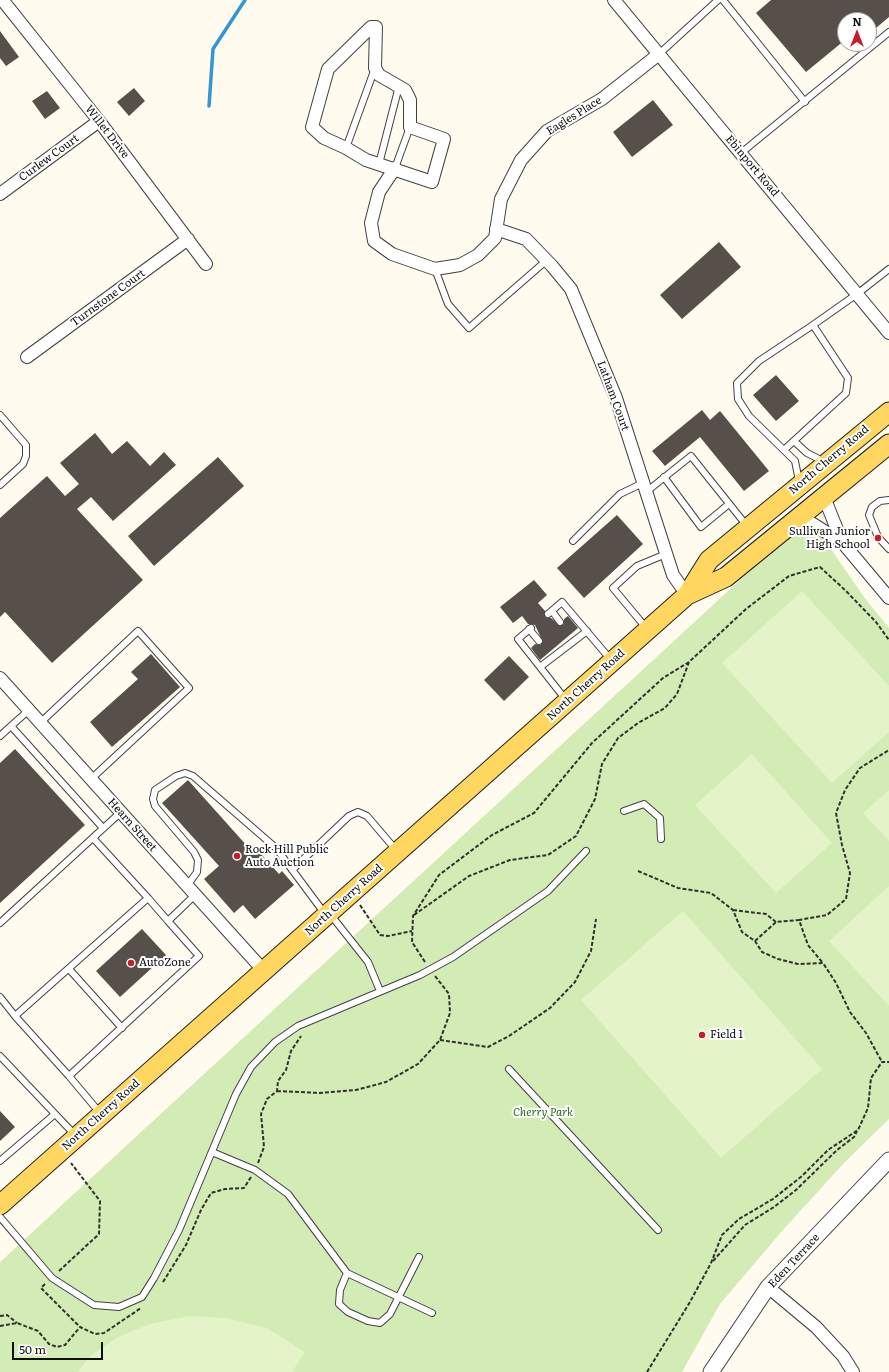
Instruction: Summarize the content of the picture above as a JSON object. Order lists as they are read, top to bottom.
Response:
{
  "streets": {
    "main road": ["North Cherry Road"],
    "street": [
      "Eagles Place",
      "Willet Drive",
      "Curlew Court",
      "Ebinport Road",
      "Turnstone Court",
      "Latham Court",
      "Hearn Street",
      "Eden Terrace"
    ]
  },
  "crossings": [
    ["Eagles Place", "Ebinport Road"],
    ["Eagles Place", "Latham Court"],
    ["Willet Drive", "Curlew Court"],
    ["Willet Drive", "Turnstone Court"],
    ["Latham Court", "North Cherry Road"],
    ["North Cherry Road", "Hearn Street"]
  ],
  "parks": ["Cherry Park"],
  "places": [
    "Sullivan Junior High School",
    "Rock Hill Public Auto Auction",
    "AutoZone",
    "Field 1"
  ],
  "scale_bar": "50 m",
  "north": "top"
}
